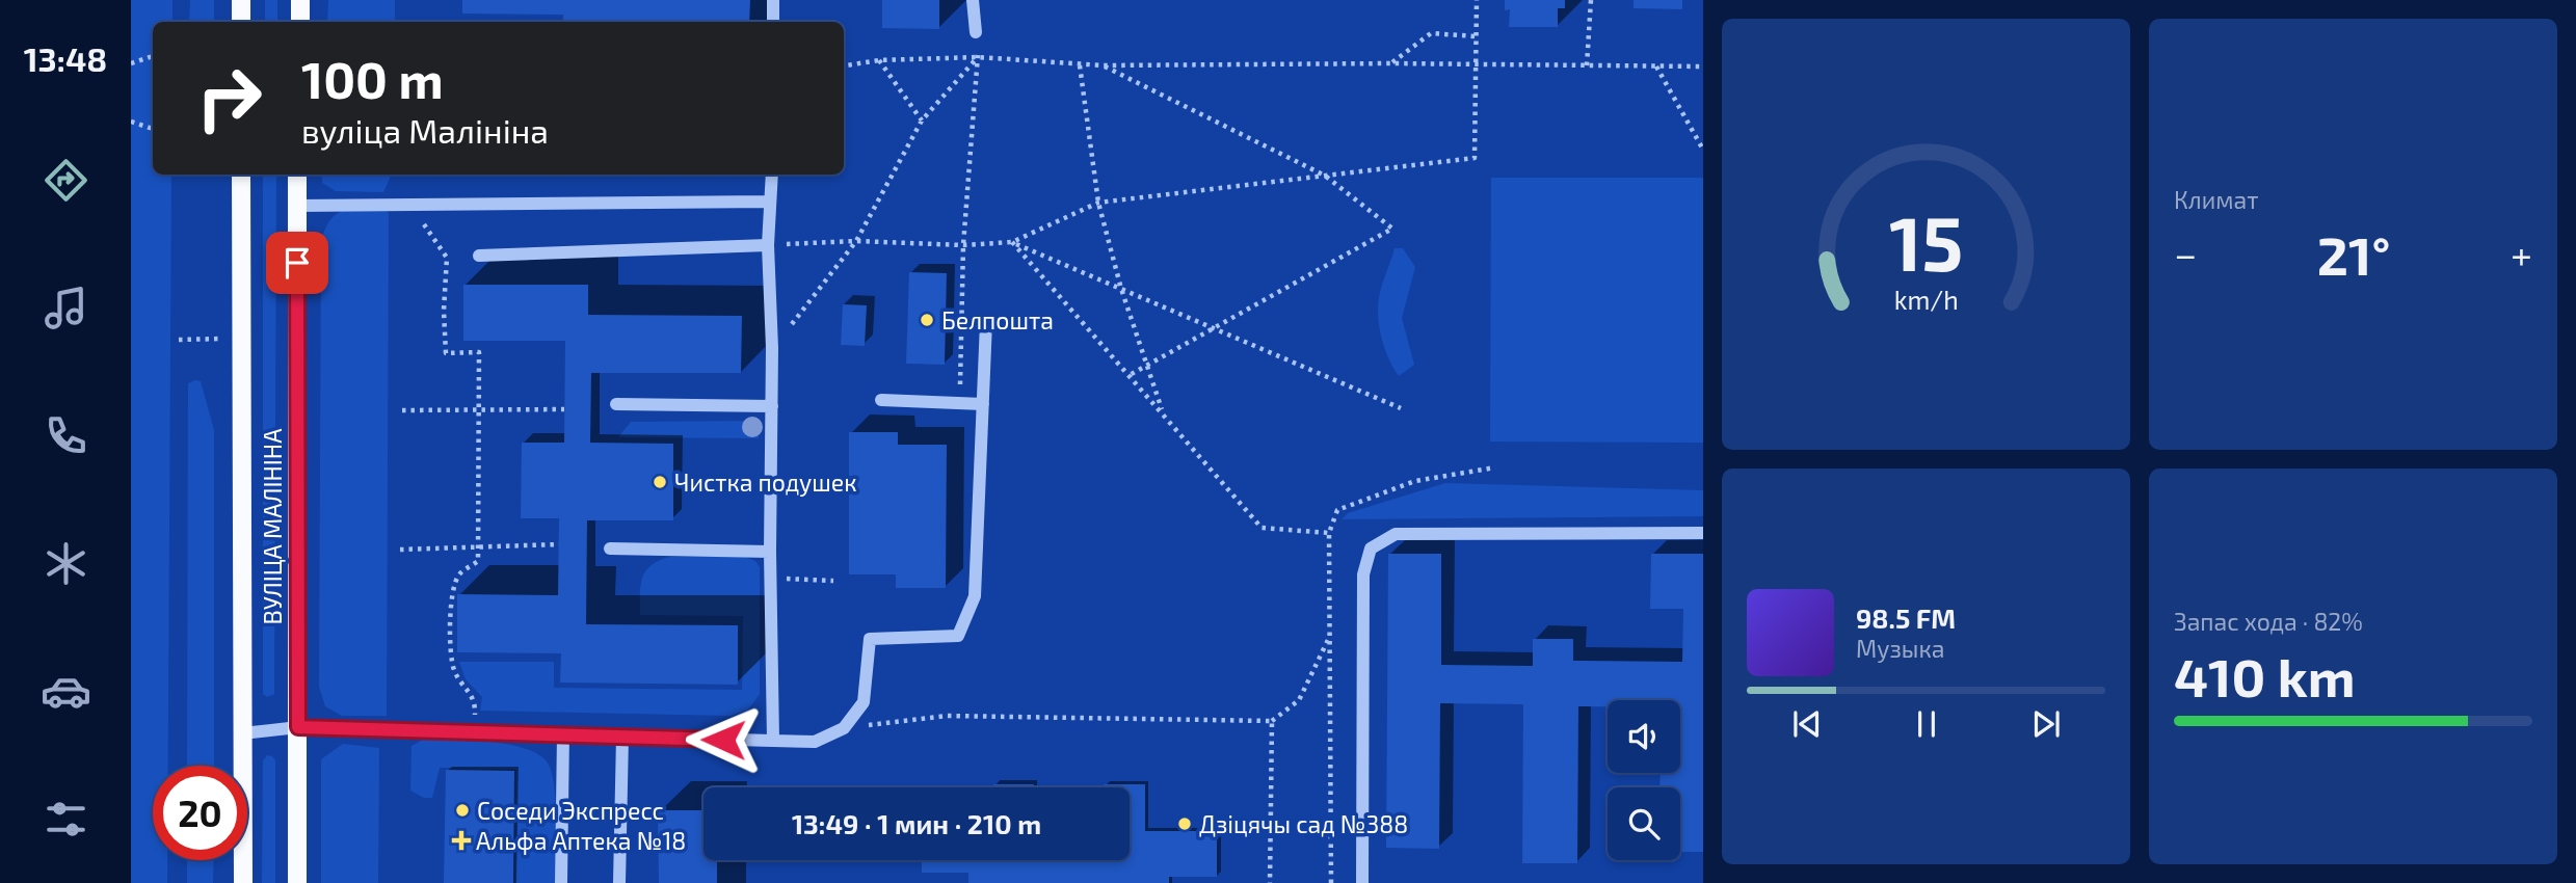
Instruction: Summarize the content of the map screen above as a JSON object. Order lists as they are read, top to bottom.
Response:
{
  "streets": {
    "main road": ["ВУЛІЦА МАЛІНІНА"]
  },
  "places": {
    "other": [
      "Белпошта",
      "Чистка подушек",
      "Соседи Экспресс",
      "Дзіцячы сад №388"
    ],
    "health": ["Альфа Аптека №18"]
  },
  "page": {
    "tabs": "13:48",
    "tile": [
      "Климат",
      ["Запас хода · 82%", "410 km"]
    ],
    "turn": ["100 m", "вуліца Малініна"],
    "heat": ["−", "21°", "+"],
    "song": ["98.5 FM", "Музыка"],
    "limit": "20",
    "trip": "13:49 · 1 мин · 210 m",
    "gauge": ["15", "km/h"]
  }
}
